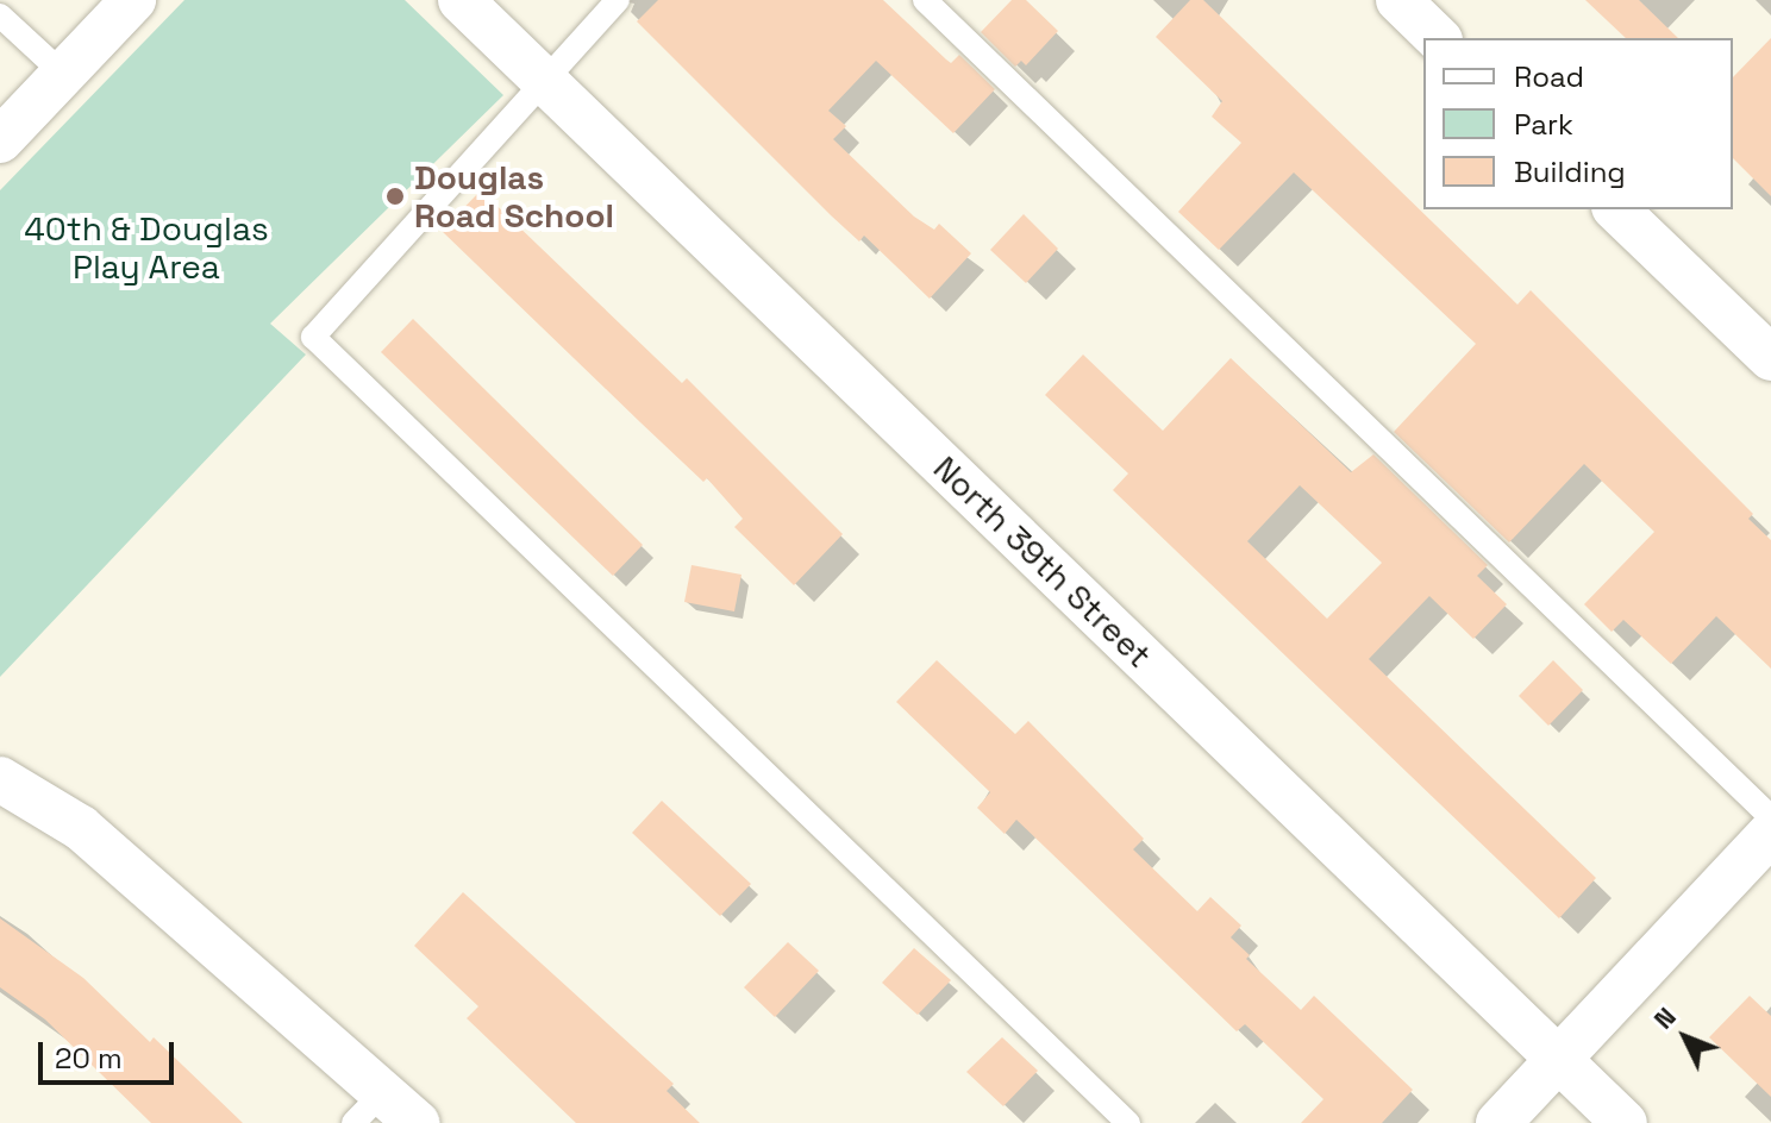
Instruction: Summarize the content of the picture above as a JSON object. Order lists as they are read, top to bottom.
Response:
{
  "streets": {
    "street": ["North 39th Street"]
  },
  "parks": ["40th & Douglas Play Area"],
  "places": ["Douglas Road School"],
  "legend": ["Road", "Park", "Building"],
  "scale_bar": "20 m",
  "north": "top left"
}
